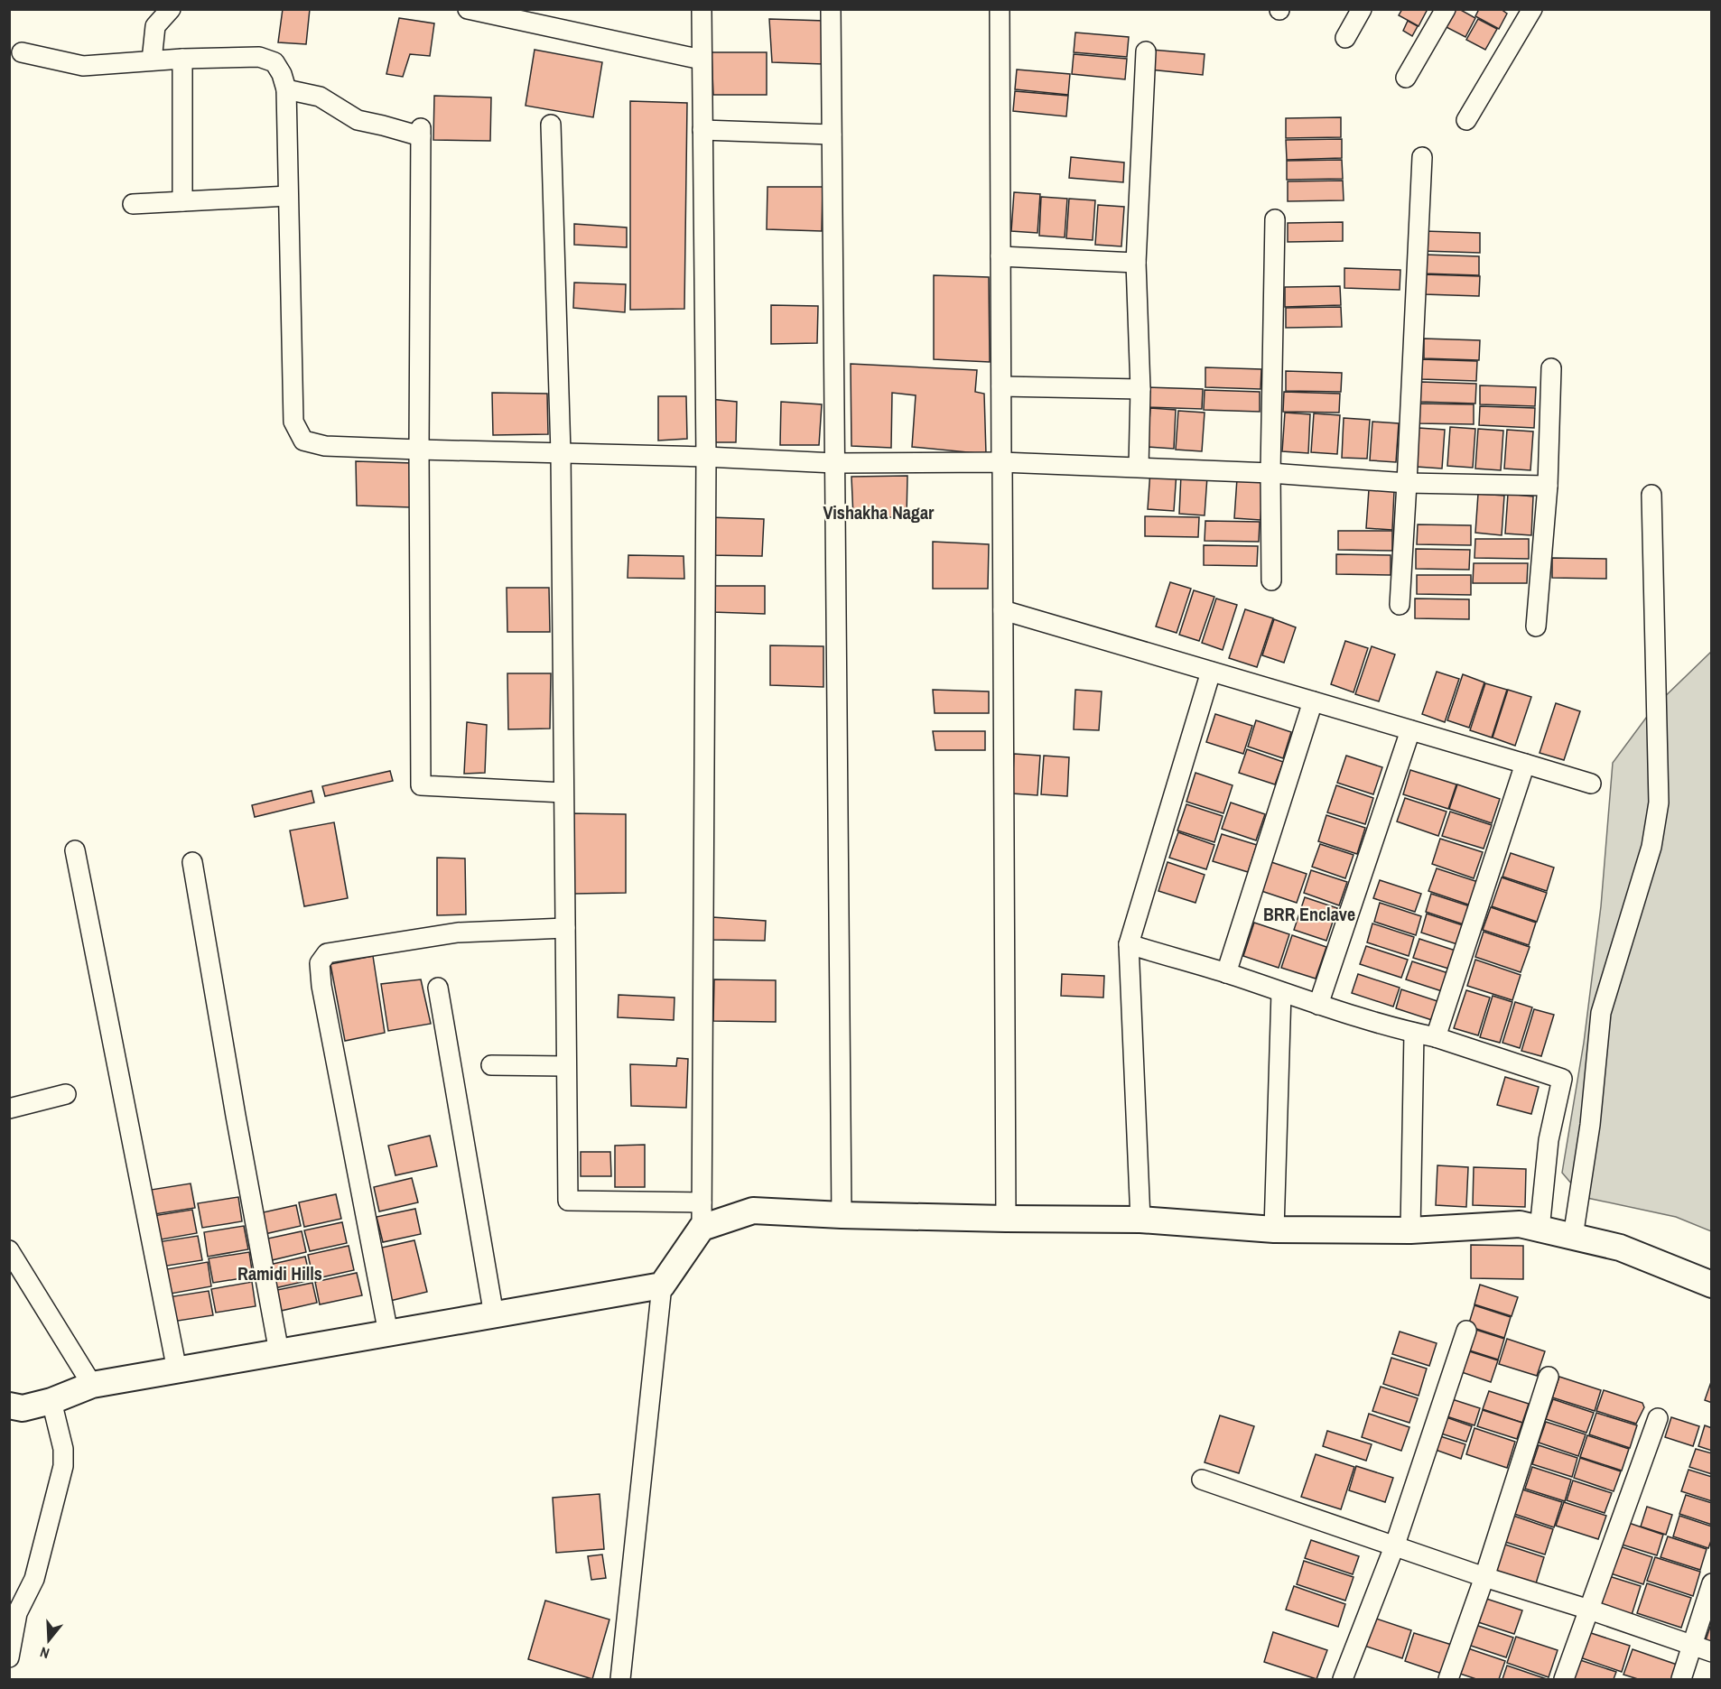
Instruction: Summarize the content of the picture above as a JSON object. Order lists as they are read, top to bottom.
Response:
{
  "districts": ["Vishakha Nagar", "BRR Enclave", "Ramidi Hills"],
  "north": "bottom"
}
